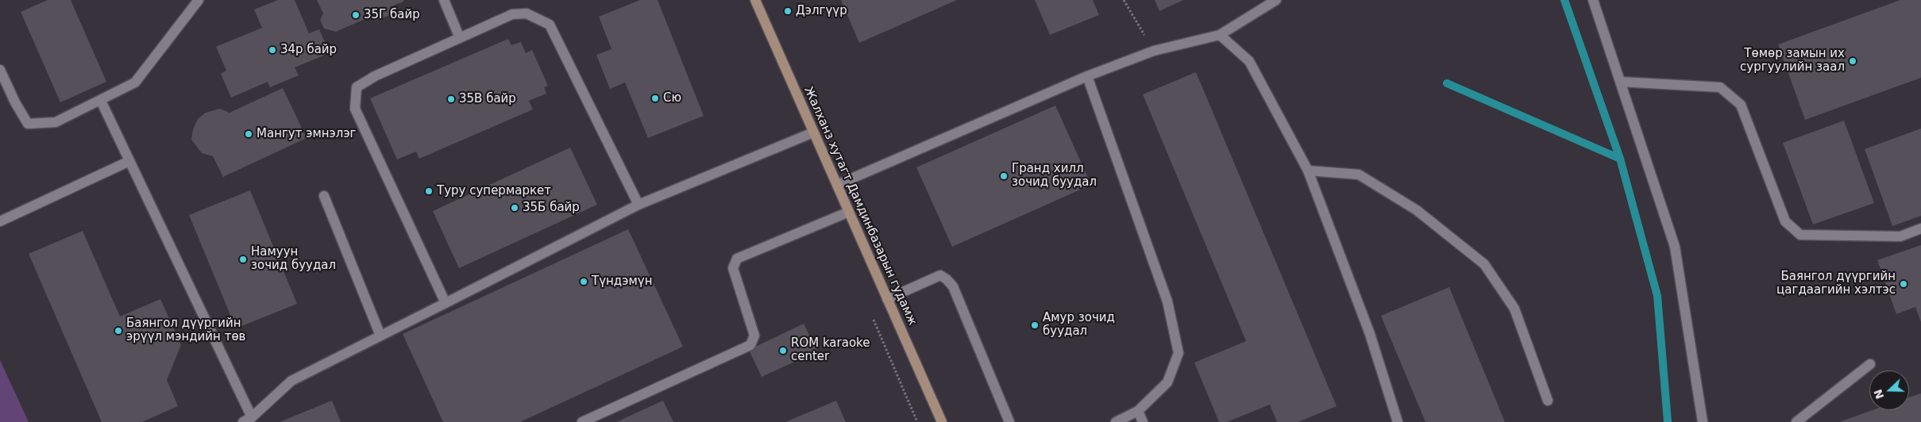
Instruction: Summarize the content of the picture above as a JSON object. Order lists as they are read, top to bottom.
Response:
{
  "streets": {
    "main road": ["Жалханз хутагт Дамдинбазарын гудамж"]
  },
  "places": [
    "Дэлгүүр",
    "35Г байр",
    "34р байр",
    "Төмөр замын их сургуулийн заал",
    "Сю",
    "35В байр",
    "Мангут эмнэлэг",
    "Гранд хилл зочид буудал",
    "Туру супермаркет",
    "35Б байр",
    "Намуун зочид буудал",
    "Түндэмүн",
    "Баянгол дүүргийн цагдаагийн хэлтэс",
    "Амур зочид буудал",
    "Баянгол дүүргийн эрүүл мэндийн төв",
    "ROM karaoke center"
  ],
  "north": "left"
}
